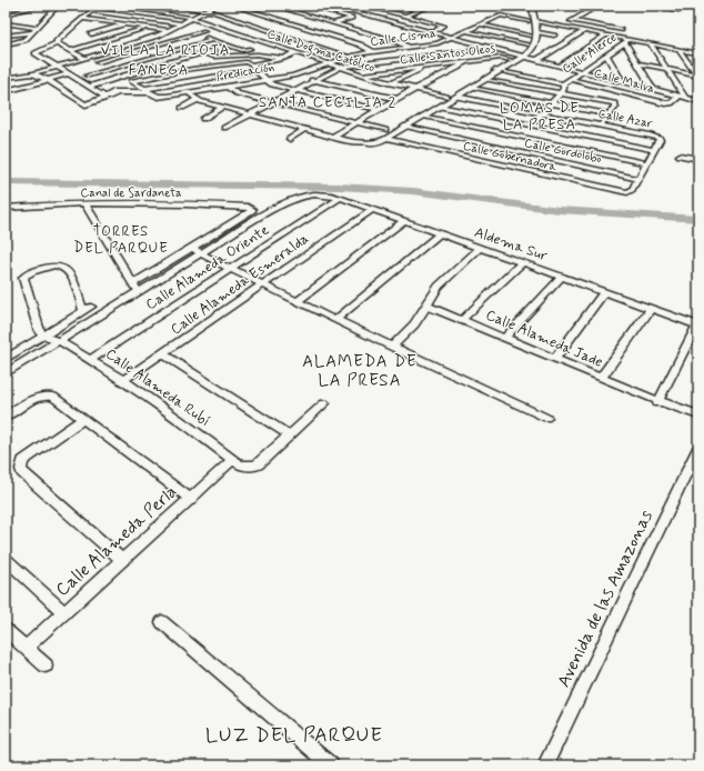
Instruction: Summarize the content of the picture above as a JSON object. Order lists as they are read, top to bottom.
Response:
{
  "streets": {
    "street": [
      "Calle Cisma",
      "Calle Dogma Católico",
      "Calle Alerce",
      "Calle Santos Oleos",
      "Predicación",
      "Calle Malva",
      "Calle Azar",
      "Calle Gordolobo",
      "Calle Gobernadora",
      "Canal de Sardaneta",
      "Aldema Sur",
      "Calle Alameda Oriente",
      "Calle Alameda Esmeralda",
      "Calle Alameda Jade",
      "Calle Alameda Rubí",
      "Calle Alameda Perla",
      "Avenida de las Amazonas"
    ]
  },
  "crossings": [
    ["Calle Cisma", "Calle Dogma Católico"],
    ["Calle Cisma", "Predicación"],
    ["Calle Dogma Católico", "Calle Santos Oleos"],
    ["Calle Dogma Católico", "Predicación"],
    ["Calle Alerce", "Calle Malva"],
    ["Calle Alerce", "Calle Azar"],
    ["Calle Alerce", "Calle Gordolobo"],
    ["Calle Alerce", "Calle Gobernadora"],
    ["Calle Gordolobo", "Calle Gobernadora"],
    ["Canal de Sardaneta", "Aldema Sur"],
    ["Aldema Sur", "Calle Alameda Oriente"],
    ["Aldema Sur", "Calle Alameda Esmeralda"],
    ["Calle Alameda Oriente", "Calle Alameda Rubí"],
    ["Calle Alameda Esmeralda", "Calle Alameda Rubí"],
    ["Calle Alameda Rubí", "Calle Alameda Perla"]
  ],
  "districts": [
    "VILLA LA RIOJA",
    "FANEGA",
    "SANTA CECILIA 2",
    "LOMAS DE LA PRESA",
    "TORRES DEL PARQUE",
    "ALAMEDA DE LA PRESA",
    "LUZ DEL PARQUE"
  ]
}
